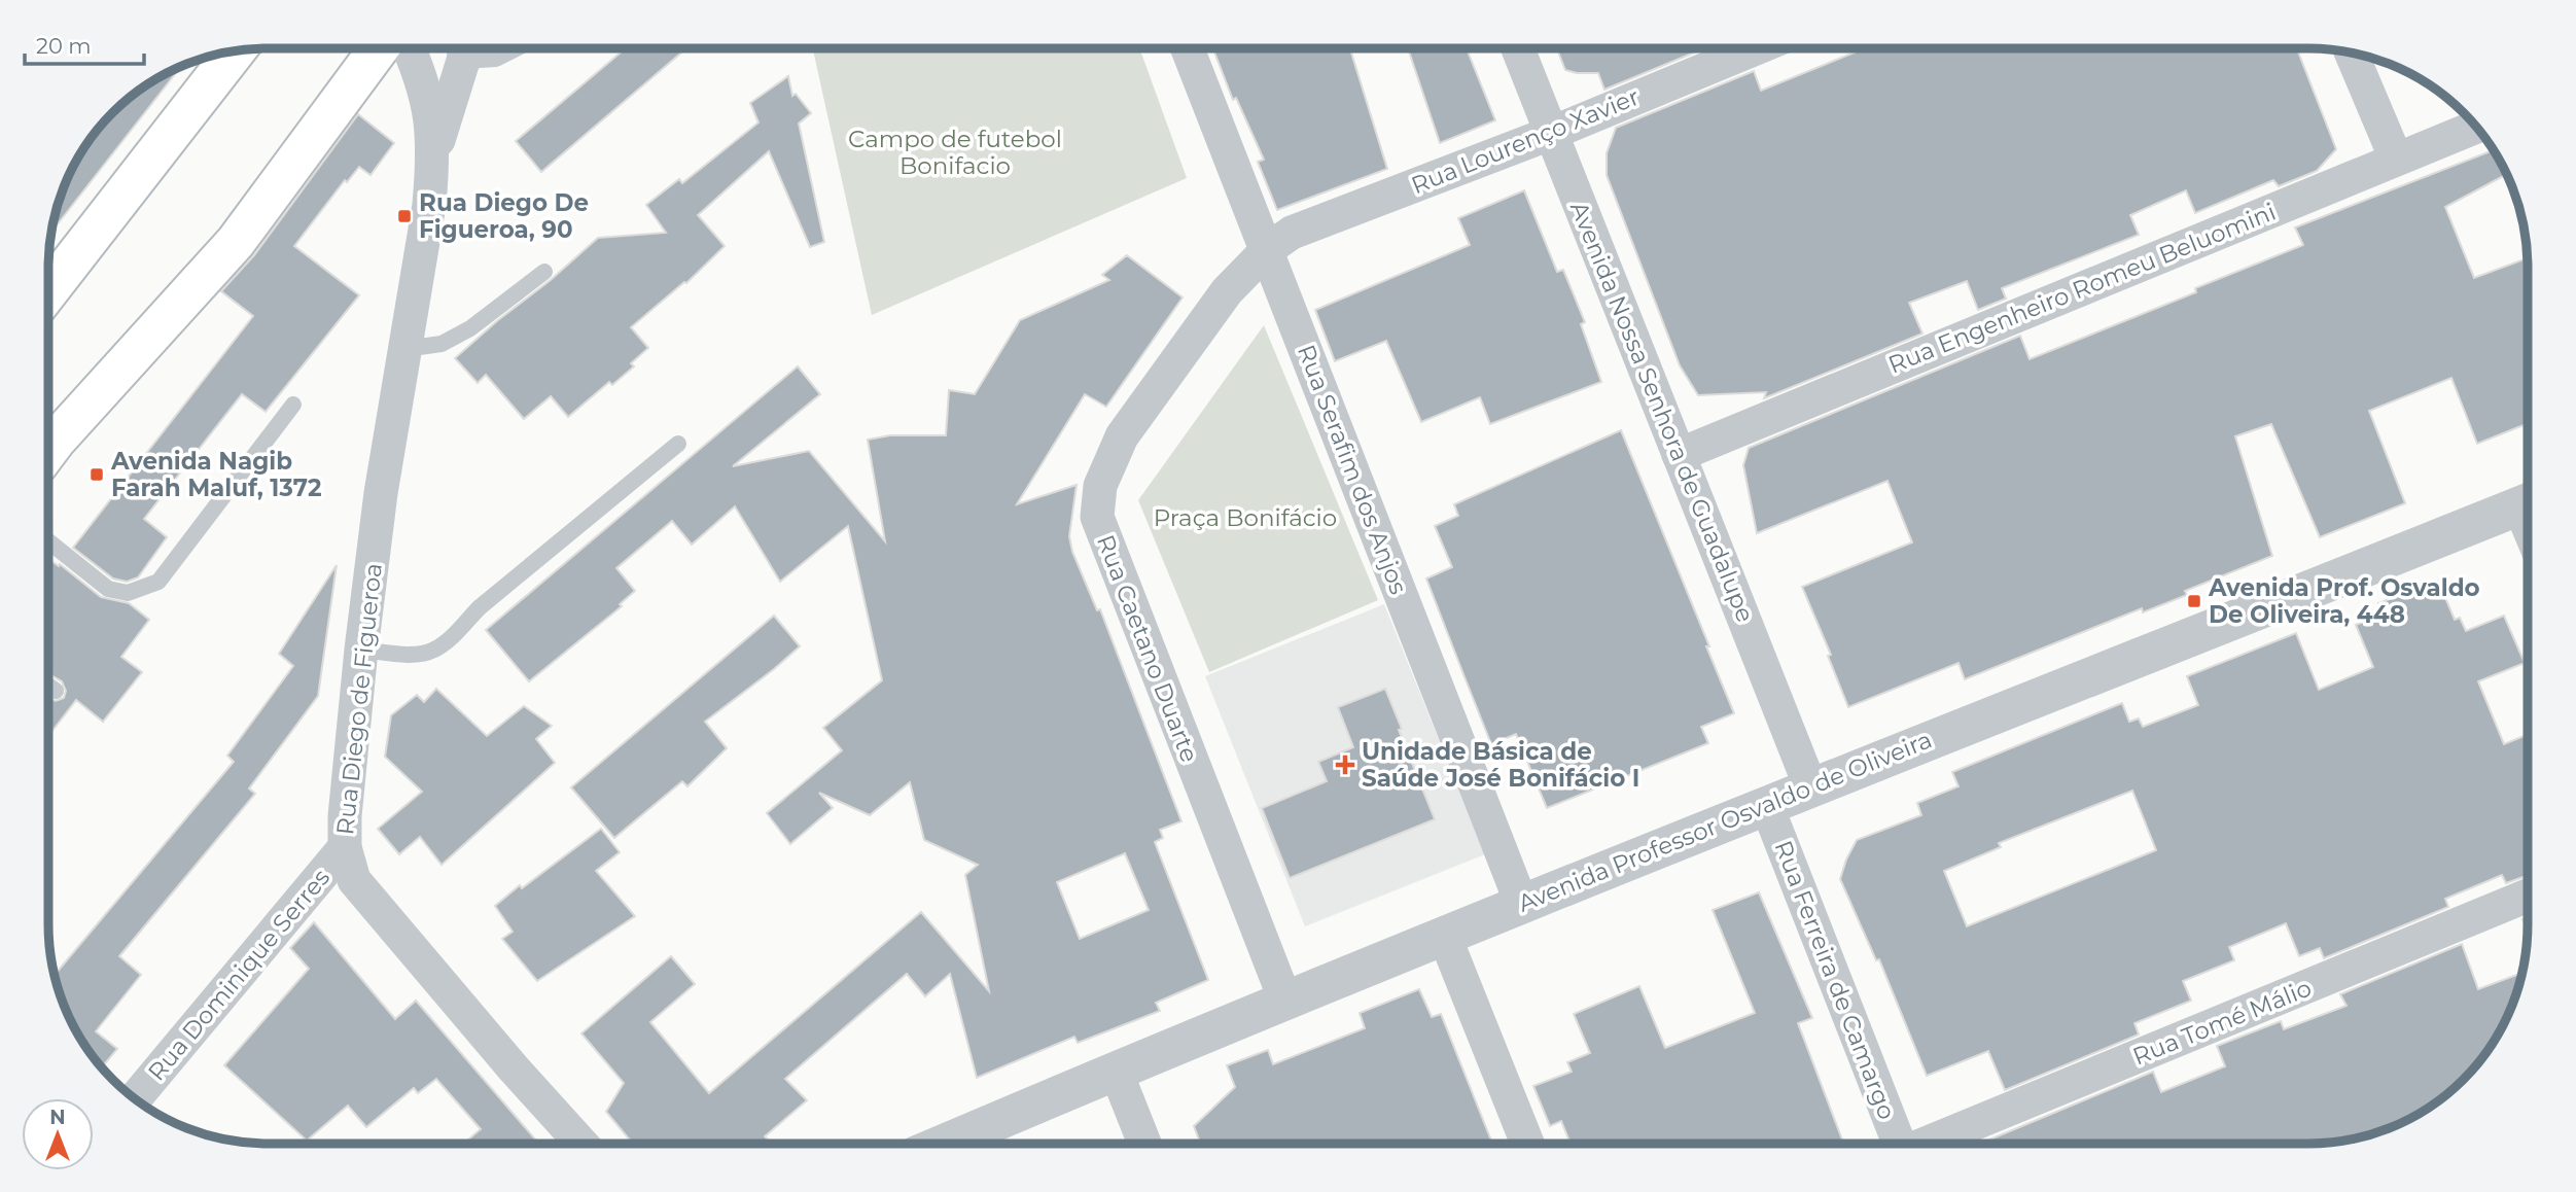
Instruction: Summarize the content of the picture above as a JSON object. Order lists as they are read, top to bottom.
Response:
{
  "streets": {
    "street": [
      "Rua Lourenço Xavier",
      "Rua Engenheiro Romeu Beluomini",
      "Avenida Nossa Senhora de Guadalupe",
      "Rua Serafim dos Anjos",
      "Rua Caetano Duarte",
      "Rua Diego de Figueroa",
      "Avenida Professor Osvaldo de Oliveira",
      "Rua Dominique Serres",
      "Rua Ferreira de Camargo",
      "Rua Tomé Málio"
    ]
  },
  "crossings": [
    ["Rua Lourenço Xavier", "Avenida Nossa Senhora de Guadalupe"],
    ["Rua Lourenço Xavier", "Rua Serafim dos Anjos"],
    ["Rua Lourenço Xavier", "Rua Caetano Duarte"],
    ["Rua Engenheiro Romeu Beluomini", "Avenida Nossa Senhora de Guadalupe"],
    ["Avenida Nossa Senhora de Guadalupe", "Avenida Professor Osvaldo de Oliveira"],
    ["Rua Serafim dos Anjos", "Rua Caetano Duarte"],
    ["Rua Serafim dos Anjos", "Avenida Professor Osvaldo de Oliveira"],
    ["Rua Caetano Duarte", "Avenida Professor Osvaldo de Oliveira"],
    ["Rua Diego de Figueroa", "Rua Dominique Serres"],
    ["Avenida Professor Osvaldo de Oliveira", "Rua Ferreira de Camargo"]
  ],
  "parks": ["Campo de futebol Bonifacio", "Praça Bonifácio"],
  "places": {
    "transit": ["Rua Diego De Figueroa, 90", "Avenida Nagib Farah Maluf, 1372", "Avenida Prof. Osvaldo De Oliveira, 448"],
    "health": ["Unidade Básica de Saúde José Bonifácio I"]
  },
  "scale_bar": "20 m",
  "north": "top"
}
